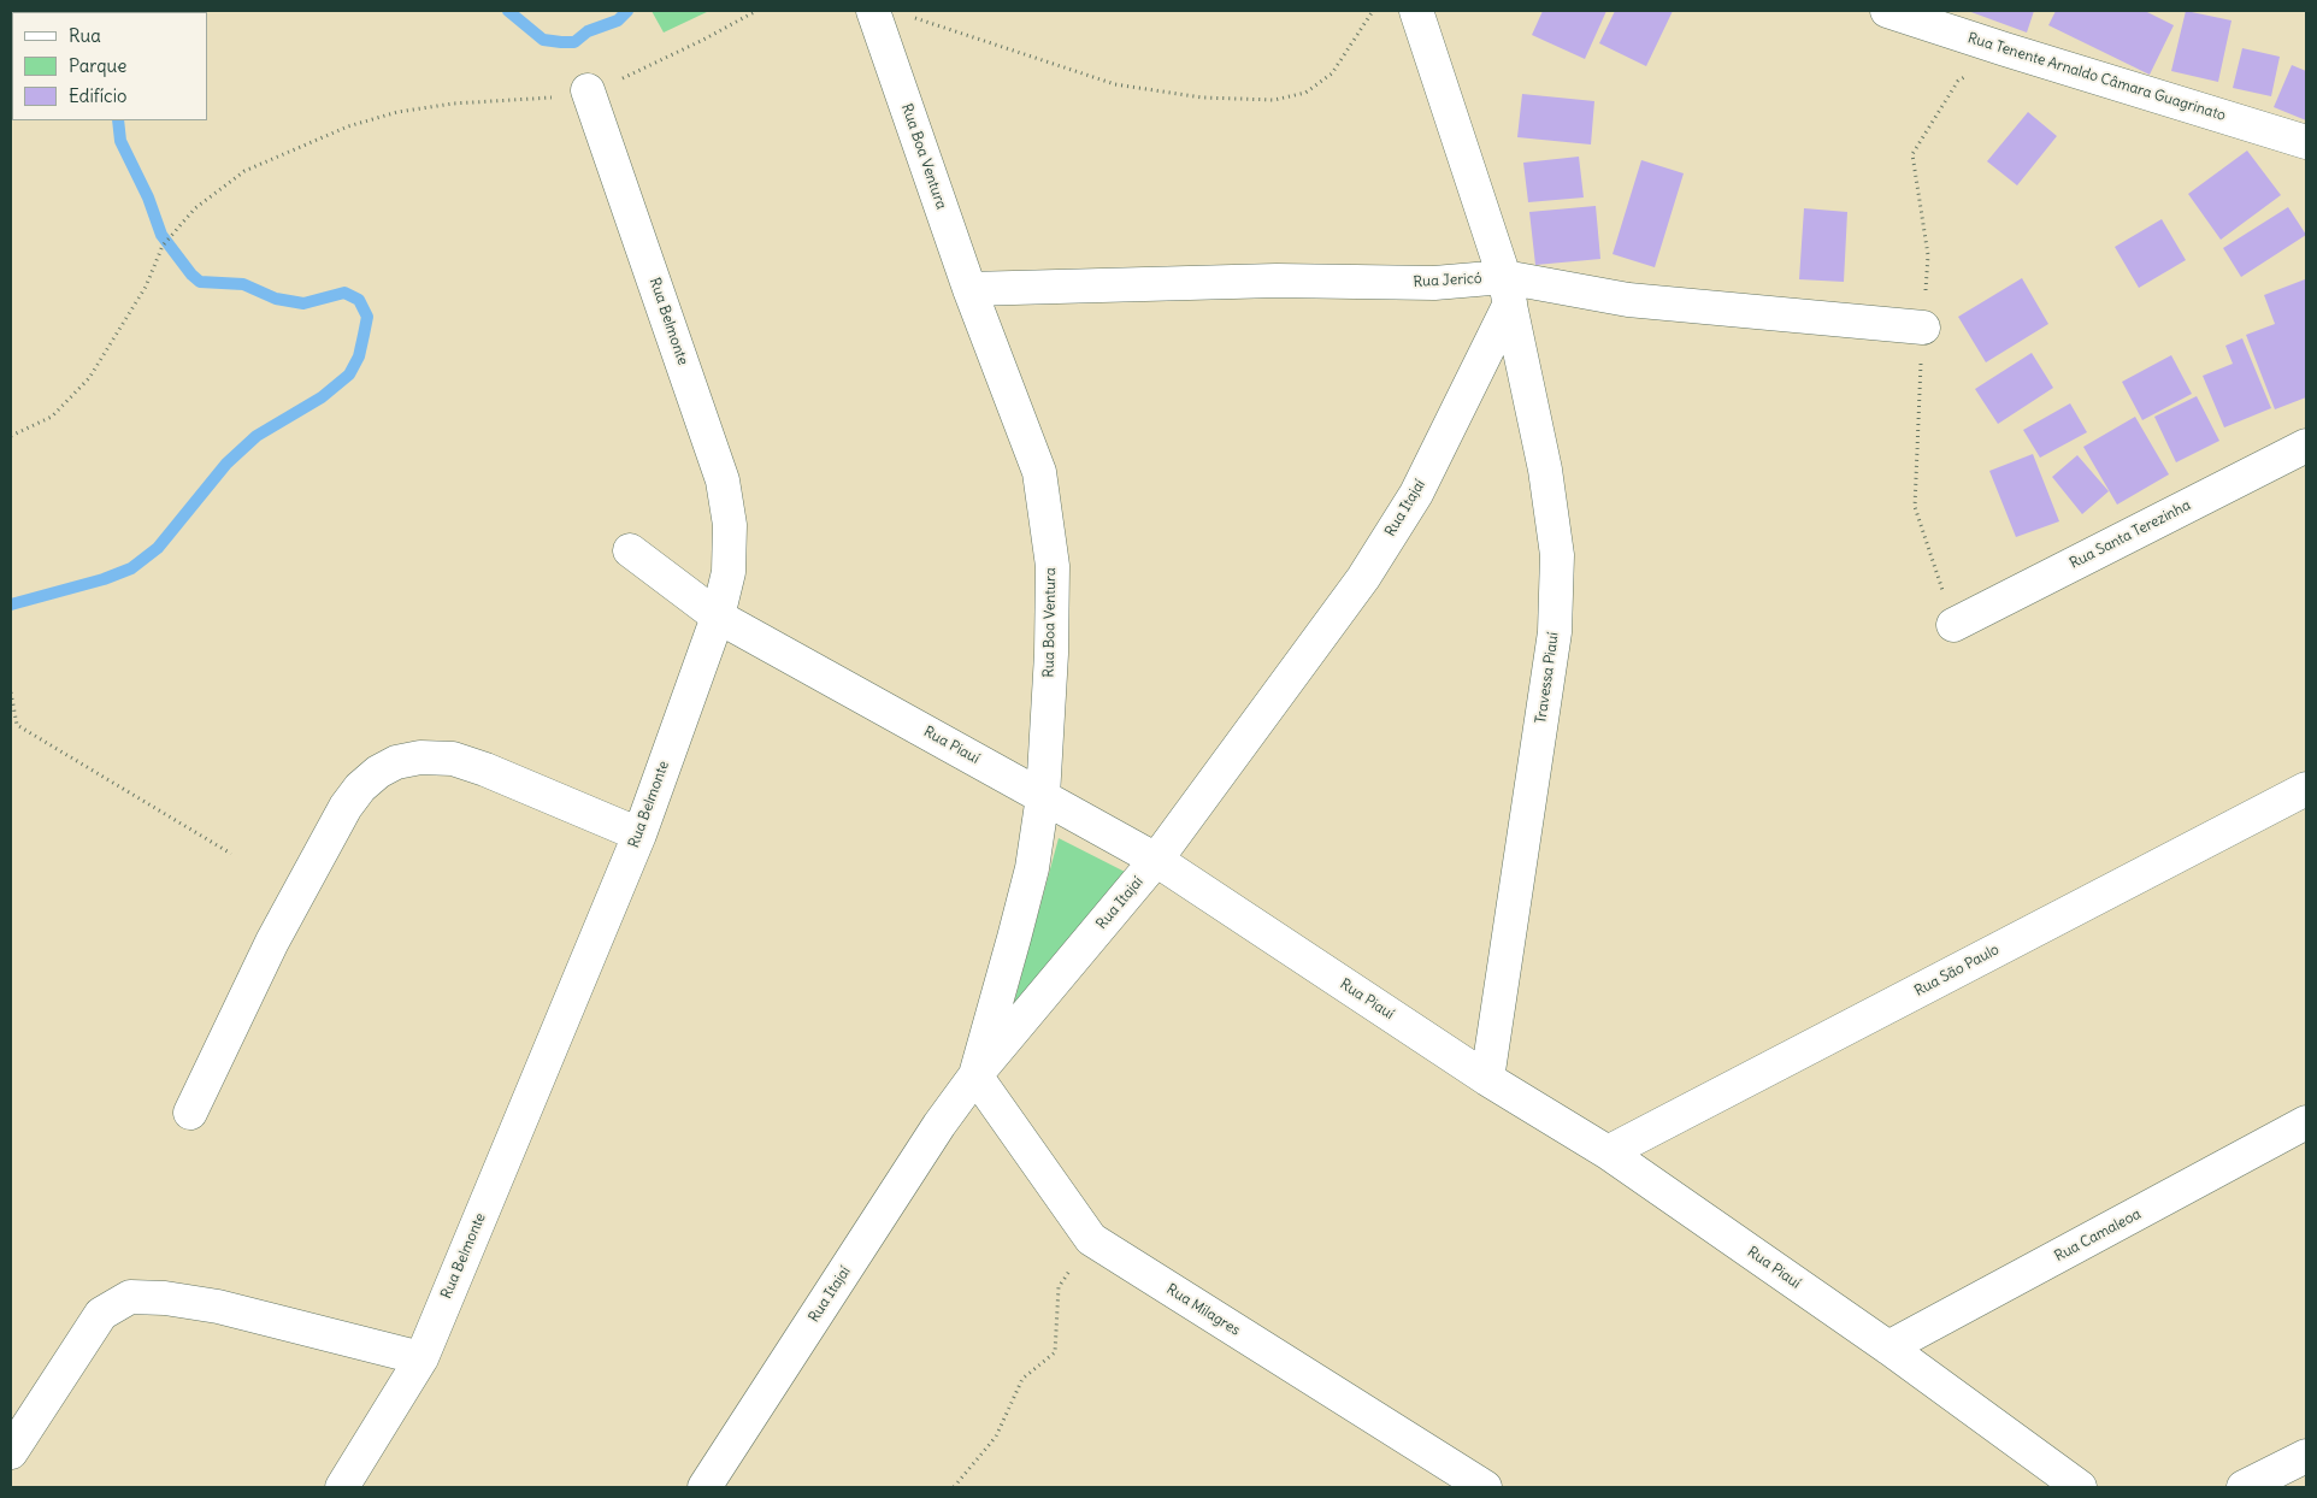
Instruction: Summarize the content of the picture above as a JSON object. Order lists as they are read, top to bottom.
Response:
{
  "streets": {
    "street": [
      "Rua Tenente Arnaldo Câmara Guagrinato",
      "Rua Boa Ventura",
      "Rua Jericó",
      "Rua Belmonte",
      "Rua Itajaí",
      "Rua Santa Terezinha",
      "Travessa Piauí",
      "Rua Piauí",
      "Rua São Paulo",
      "Rua Camaleoa",
      "Rua Milagres"
    ]
  },
  "crossings": [
    ["Rua Boa Ventura", "Rua Jericó"],
    ["Rua Boa Ventura", "Rua Itajaí"],
    ["Rua Boa Ventura", "Rua Piauí"],
    ["Rua Boa Ventura", "Rua Milagres"],
    ["Rua Jericó", "Rua Itajaí"],
    ["Rua Jericó", "Travessa Piauí"],
    ["Rua Belmonte", "Rua Piauí"],
    ["Rua Itajaí", "Travessa Piauí"],
    ["Rua Itajaí", "Rua Piauí"],
    ["Rua Itajaí", "Rua Milagres"],
    ["Travessa Piauí", "Rua Piauí"],
    ["Rua Piauí", "Rua São Paulo"],
    ["Rua Piauí", "Rua Camaleoa"]
  ],
  "legend": ["Rua", "Parque", "Edifício"]
}
